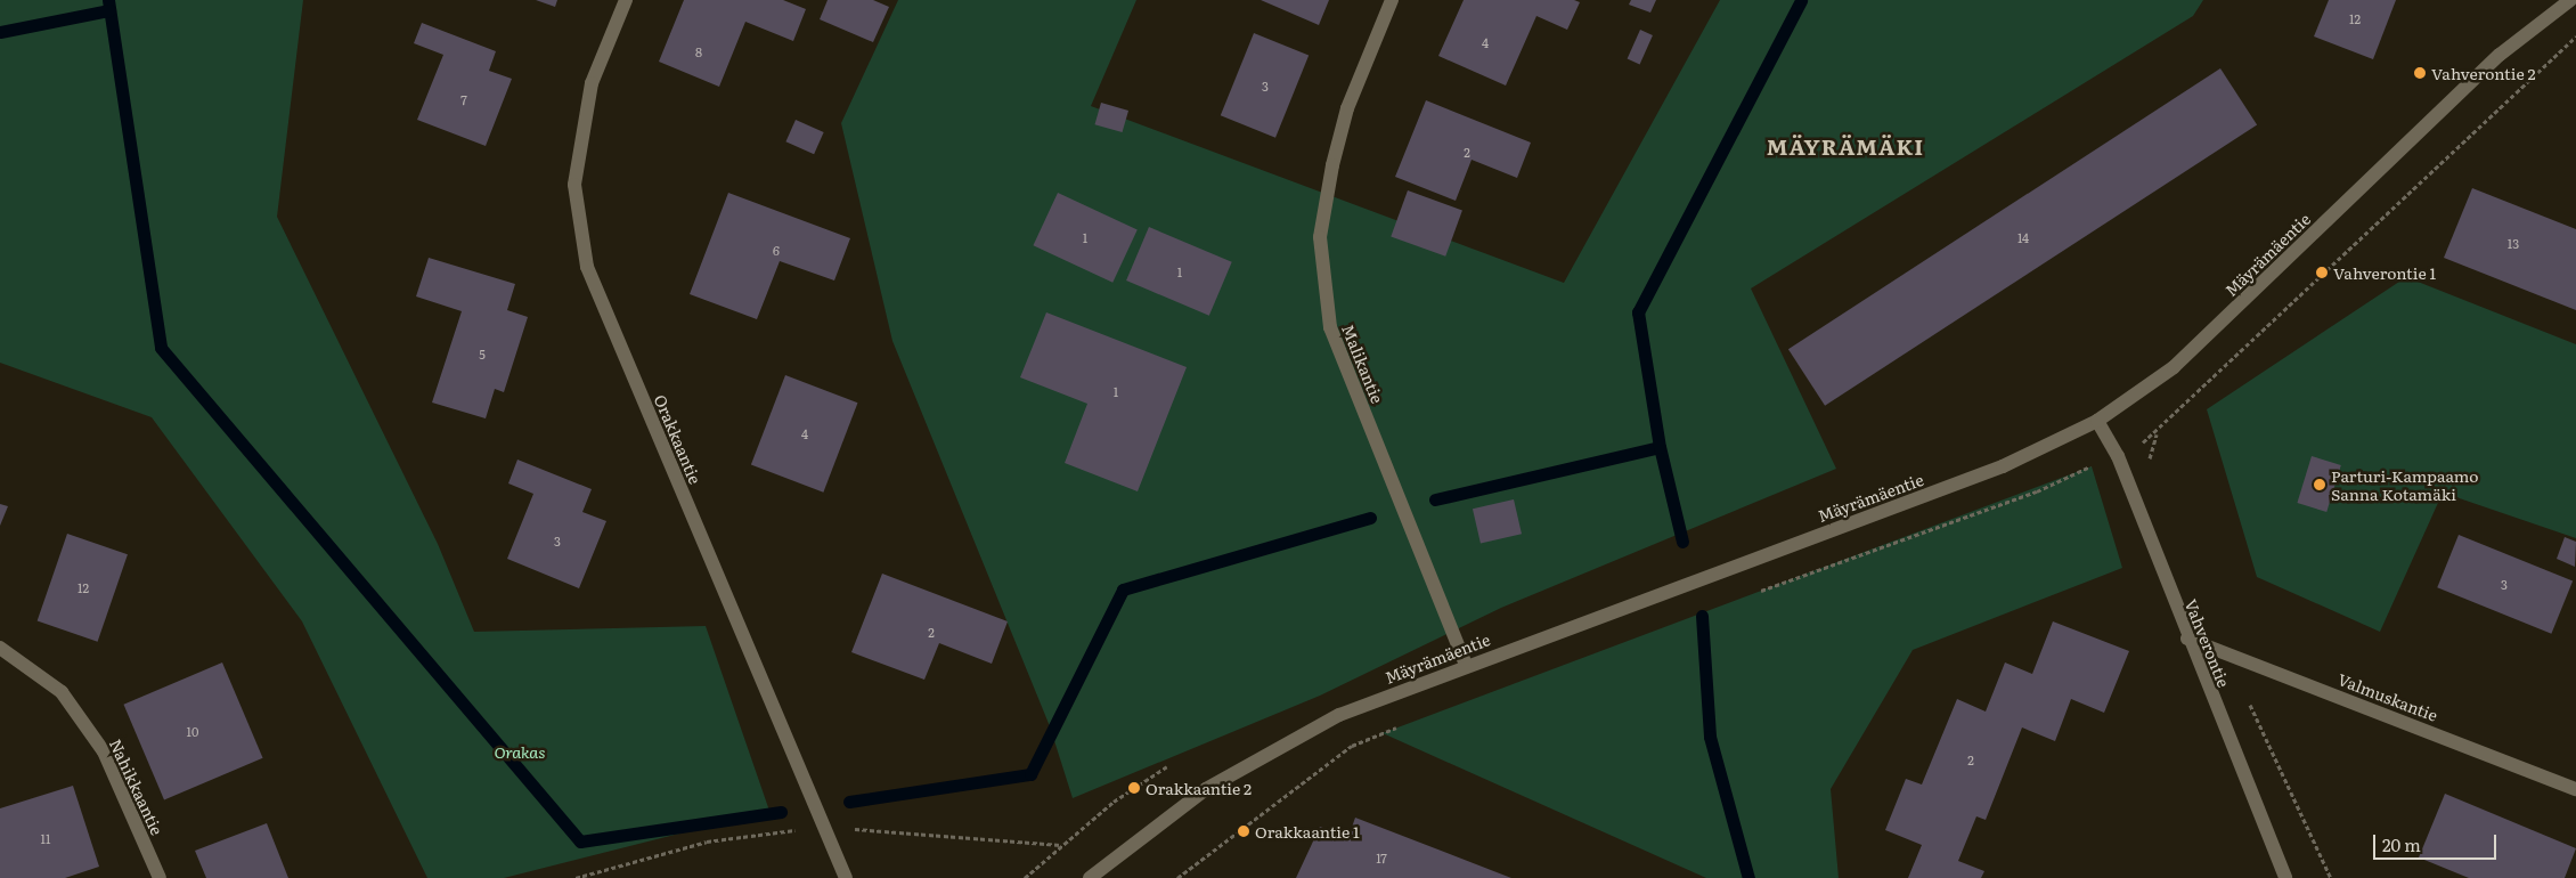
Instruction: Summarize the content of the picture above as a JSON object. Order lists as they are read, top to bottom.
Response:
{
  "streets": {
    "street": [
      "Mäyrämäentie",
      "Malikantie",
      "Orakkaantie",
      "Vahverontie",
      "Valmuskantie",
      "Nahikkaantie"
    ]
  },
  "crossings": [
    ["Mäyrämäentie", "Malikantie"],
    ["Mäyrämäentie", "Vahverontie"],
    ["Vahverontie", "Valmuskantie"]
  ],
  "districts": ["MÄYRÄMÄKI"],
  "parks": ["Orakas"],
  "places": [
    "Vahverontie 2",
    "Vahverontie 1",
    "Parturi-Kampaamo Sanna Kotamäki",
    "Orakkaantie 2",
    "Orakkaantie 1"
  ],
  "house_numbers": [
    "12",
    "4",
    "8",
    "3",
    "7",
    "2",
    "1",
    "14",
    "13",
    "6",
    "1",
    "5",
    "1",
    "4",
    "3",
    "3",
    "12",
    "2",
    "10",
    "2",
    "11",
    "17"
  ],
  "scale_bar": "20 m"
}
